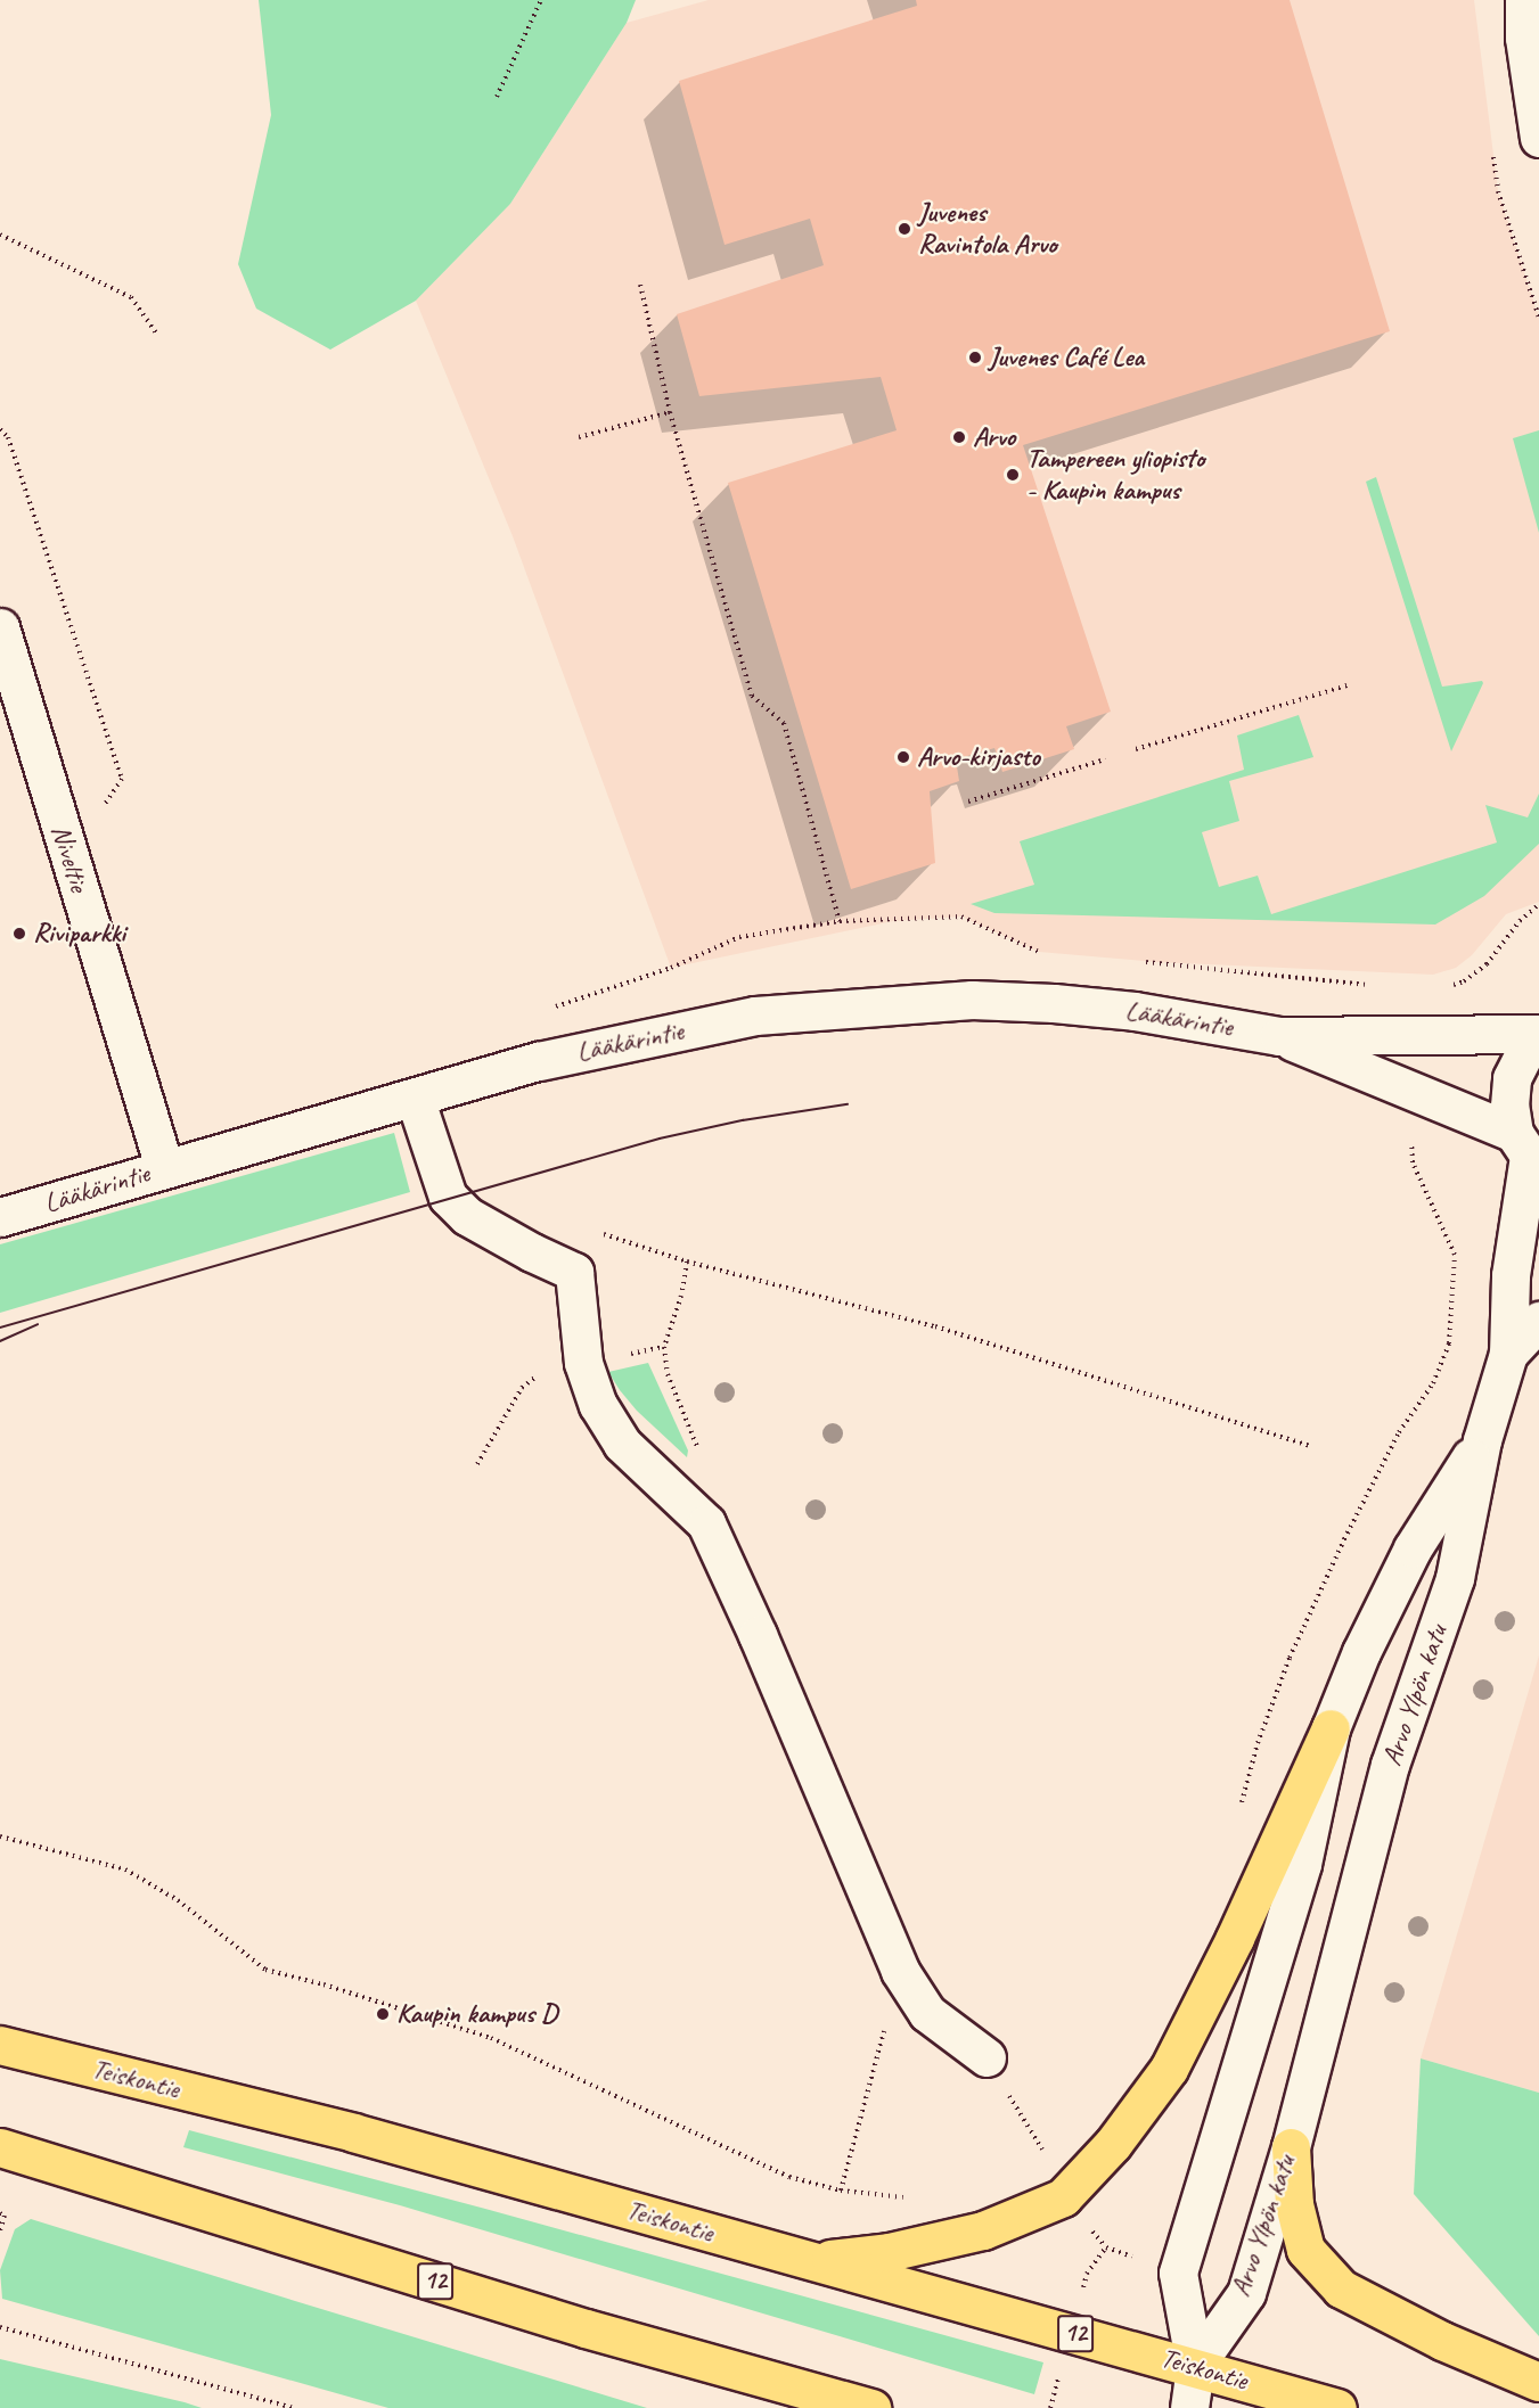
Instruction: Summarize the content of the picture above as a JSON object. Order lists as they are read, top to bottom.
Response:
{
  "streets": {
    "highway": ["Teiskontie", "12"],
    "street": ["Niveltie", "Lääkärintie", "Arvo Ylpön katu"]
  },
  "crossings": [
    ["Niveltie", "Lääkärintie"],
    ["Lääkärintie", "Arvo Ylpön katu"],
    ["Arvo Ylpön katu", "Teiskontie"]
  ],
  "places": [
    "Juvenes Ravintola Arvo",
    "Juvenes Café Lea",
    "Arvo",
    "Tampereen yliopisto - Kaupin kampus",
    "Arvo-kirjasto",
    "Riviparkki",
    "Kaupin kampus D"
  ]
}
